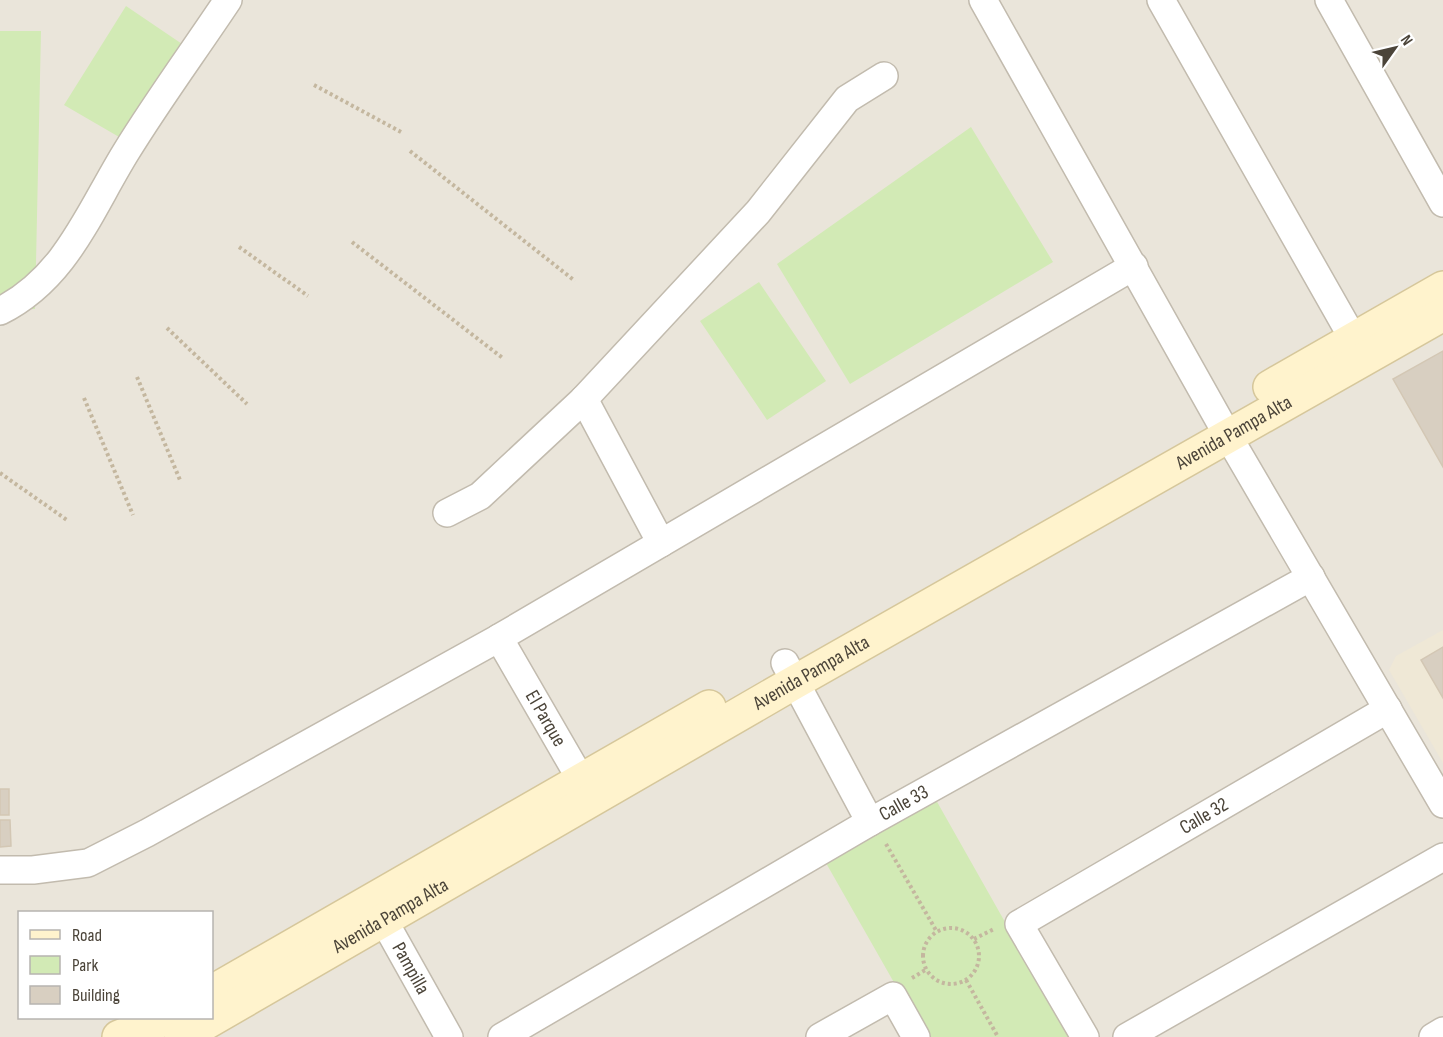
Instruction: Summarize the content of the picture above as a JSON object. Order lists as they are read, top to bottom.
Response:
{
  "streets": {
    "street": [
      "Avenida Pampa Alta",
      "El Parque",
      "Calle 33",
      "Calle 32",
      "Pampilla"
    ]
  },
  "crossings": [
    ["Avenida Pampa Alta", "El Parque"],
    ["Avenida Pampa Alta", "Pampilla"]
  ],
  "legend": ["Road", "Park", "Building"],
  "north": "top right"
}
